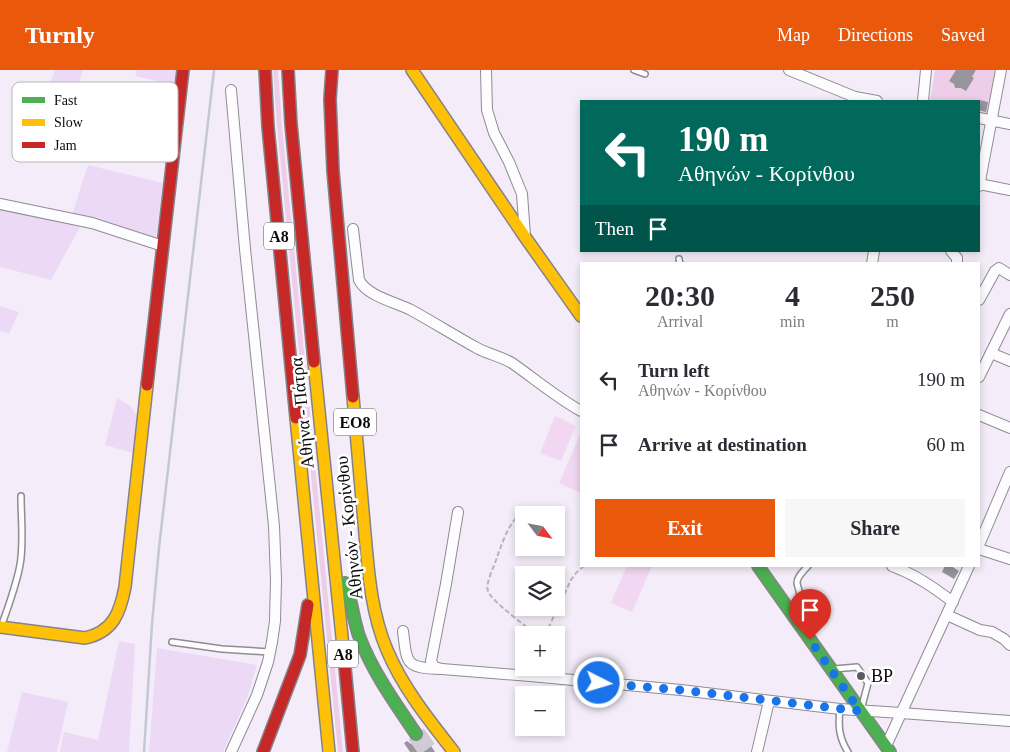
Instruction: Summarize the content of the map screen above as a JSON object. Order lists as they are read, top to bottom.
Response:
{
  "streets": {
    "main road": [
      "Α8",
      "Αθήνα - Πάτρα",
      "ΕΟ8",
      "Αθηνών - Κορίνθου"
    ]
  },
  "places": ["BP"],
  "legend": ["Fast", "Slow", "Jam"],
  "north": "bottom right",
  "page": {
    "header": "Turnly",
    "nav": ["Map", "Directions", "Saved"],
    "turn": ["190 m", "Αθηνών - Κορίνθου"],
    "then": "Then",
    "eta": [
      "20:30",
      "Arrival",
      "4",
      "min",
      "250",
      "m"
    ],
    "list": [
      {
        "name": "Turn left",
        "note": "Αθηνών - Κορίνθου",
        "value": "190 m"
      },
      {
        "name": "Arrive at destination",
        "value": "60 m"
      }
    ],
    "buttons": ["Exit", "Share"],
    "map_buttons": ["+", "−"]
  }
}
